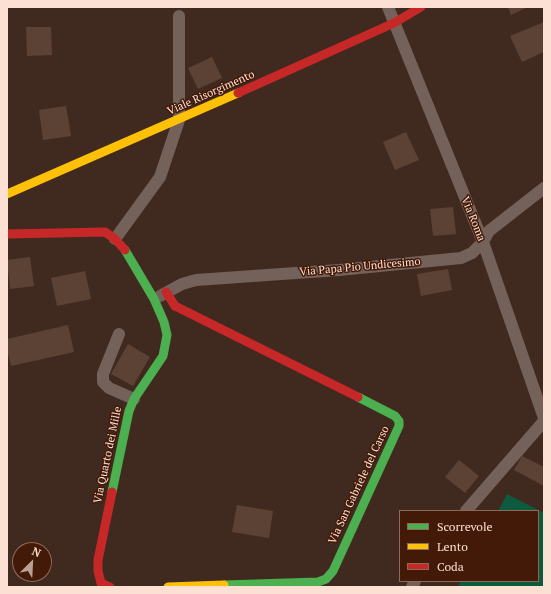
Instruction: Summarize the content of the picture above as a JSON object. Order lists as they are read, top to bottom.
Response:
{
  "streets": {
    "street": [
      "Viale Risorgimento",
      "Via Roma",
      "Via Papa Pio Undicesimo",
      "Via Quarto dei Mille",
      "Via San Gabriele del Carso"
    ]
  },
  "crossings": [
    ["Viale Risorgimento", "Via Roma"],
    ["Via Roma", "Via Papa Pio Undicesimo"],
    ["Via Papa Pio Undicesimo", "Via Quarto dei Mille"],
    ["Via Papa Pio Undicesimo", "Via San Gabriele del Carso"]
  ],
  "legend": ["Scorrevole", "Lento", "Coda"],
  "north": "top right"
}
